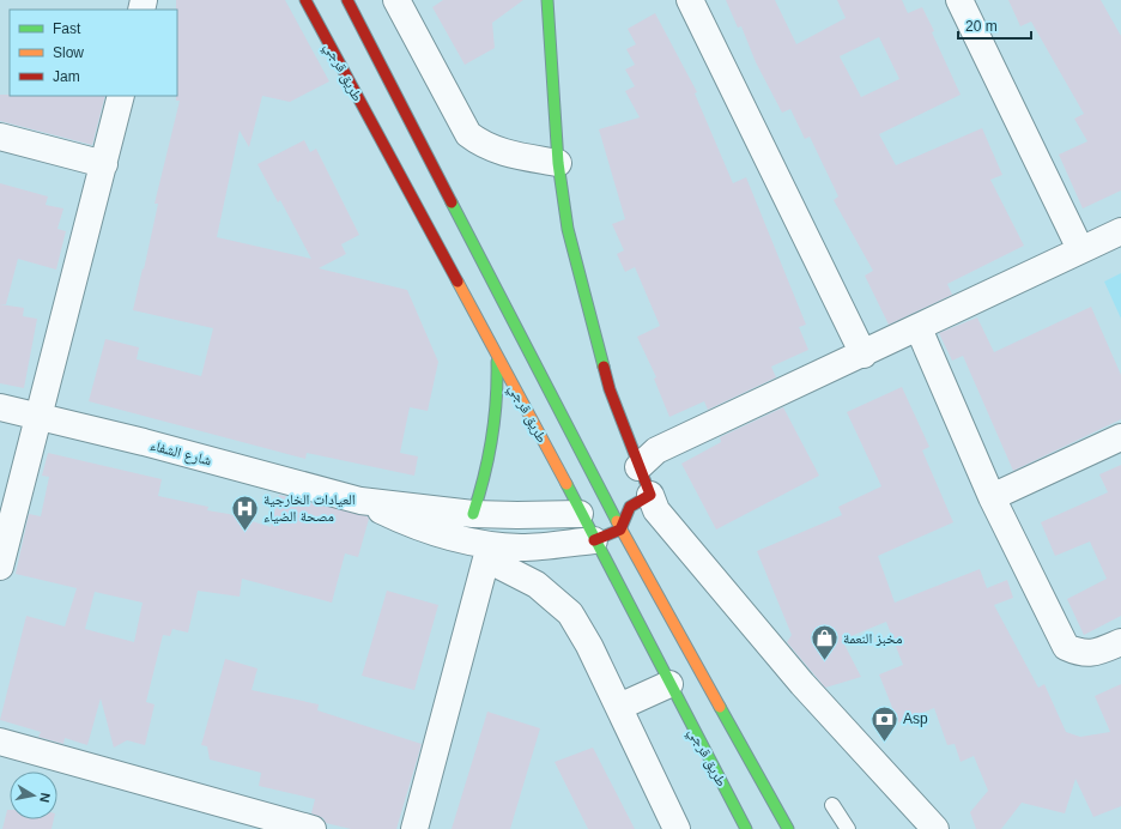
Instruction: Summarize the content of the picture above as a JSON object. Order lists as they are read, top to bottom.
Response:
{
  "streets": {
    "main road": ["طريق قرجي"],
    "street": ["شارع الشفاء"]
  },
  "crossings": [
    ["طريق قرجي", "شارع الشفاء"]
  ],
  "places": {
    "hospital": ["العيادات الخارجية مصحة الضياء"],
    "shop": ["مخبز النعمة"],
    "bank": ["Asp"]
  },
  "legend": ["Fast", "Slow", "Jam"],
  "scale_bar": "20 m",
  "north": "right"
}
